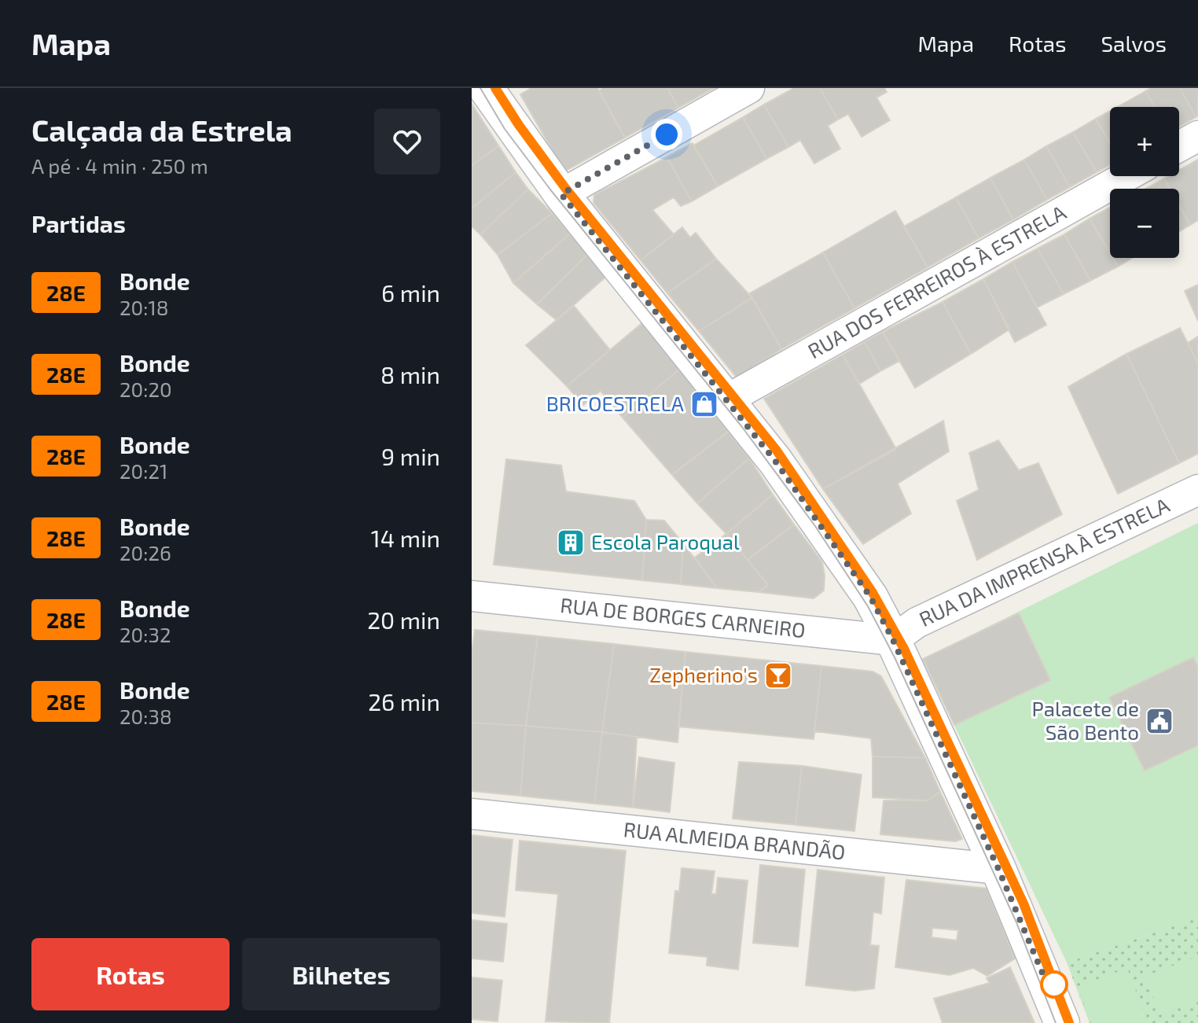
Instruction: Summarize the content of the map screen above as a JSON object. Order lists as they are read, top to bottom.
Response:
{
  "streets": {
    "street": [
      "RUA DOS FERREIROS À ESTRELA",
      "RUA DA IMPRENSA À ESTRELA",
      "RUA DE BORGES CARNEIRO",
      "RUA ALMEIDA BRANDÃO"
    ]
  },
  "crossings": [
    ["RUA DA IMPRENSA À ESTRELA", "RUA DE BORGES CARNEIRO"]
  ],
  "places": {
    "shop": ["BRICOESTRELA"],
    "building": ["Escola Paroqual"],
    "bar": ["Zepherino's"],
    "public building": ["Palacete de São Bento"]
  },
  "lines": ["tram line 28E"],
  "page": {
    "header": "Mapa",
    "nav": ["Mapa", "Rotas", "Salvos"],
    "heading": [
      ["Calçada da Estrela", "A pé · 4 min · 250 m"],
      "Partidas"
    ],
    "map_buttons": ["+", "−"],
    "list": [
      {
        "mark": "28E",
        "name": "Bonde",
        "note": "20:18",
        "value": "6 min"
      },
      {
        "mark": "28E",
        "name": "Bonde",
        "note": "20:20",
        "value": "8 min"
      },
      {
        "mark": "28E",
        "name": "Bonde",
        "note": "20:21",
        "value": "9 min"
      },
      {
        "mark": "28E",
        "name": "Bonde",
        "note": "20:26",
        "value": "14 min"
      },
      {
        "mark": "28E",
        "name": "Bonde",
        "note": "20:32",
        "value": "20 min"
      },
      {
        "mark": "28E",
        "name": "Bonde",
        "note": "20:38",
        "value": "26 min"
      }
    ],
    "buttons": ["Rotas", "Bilhetes"]
  }
}
